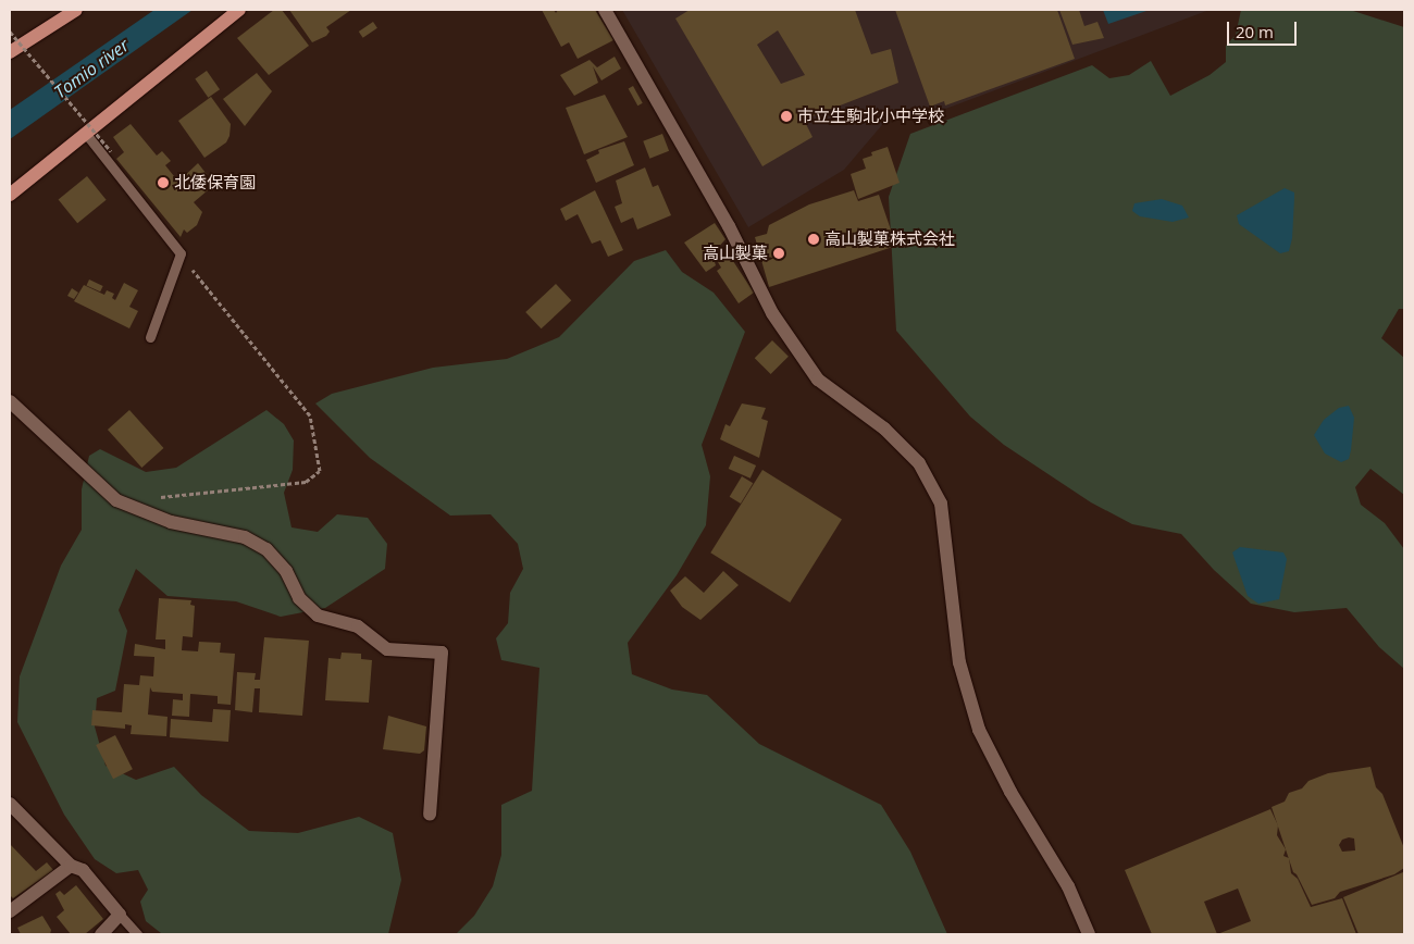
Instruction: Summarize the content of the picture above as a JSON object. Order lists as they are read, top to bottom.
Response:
{
  "water": ["Tomio river"],
  "places": [
    "市立生駒北小中学校",
    "北倭保育園",
    "高山製菓株式会社",
    "高山製菓"
  ],
  "scale_bar": "20 m"
}
